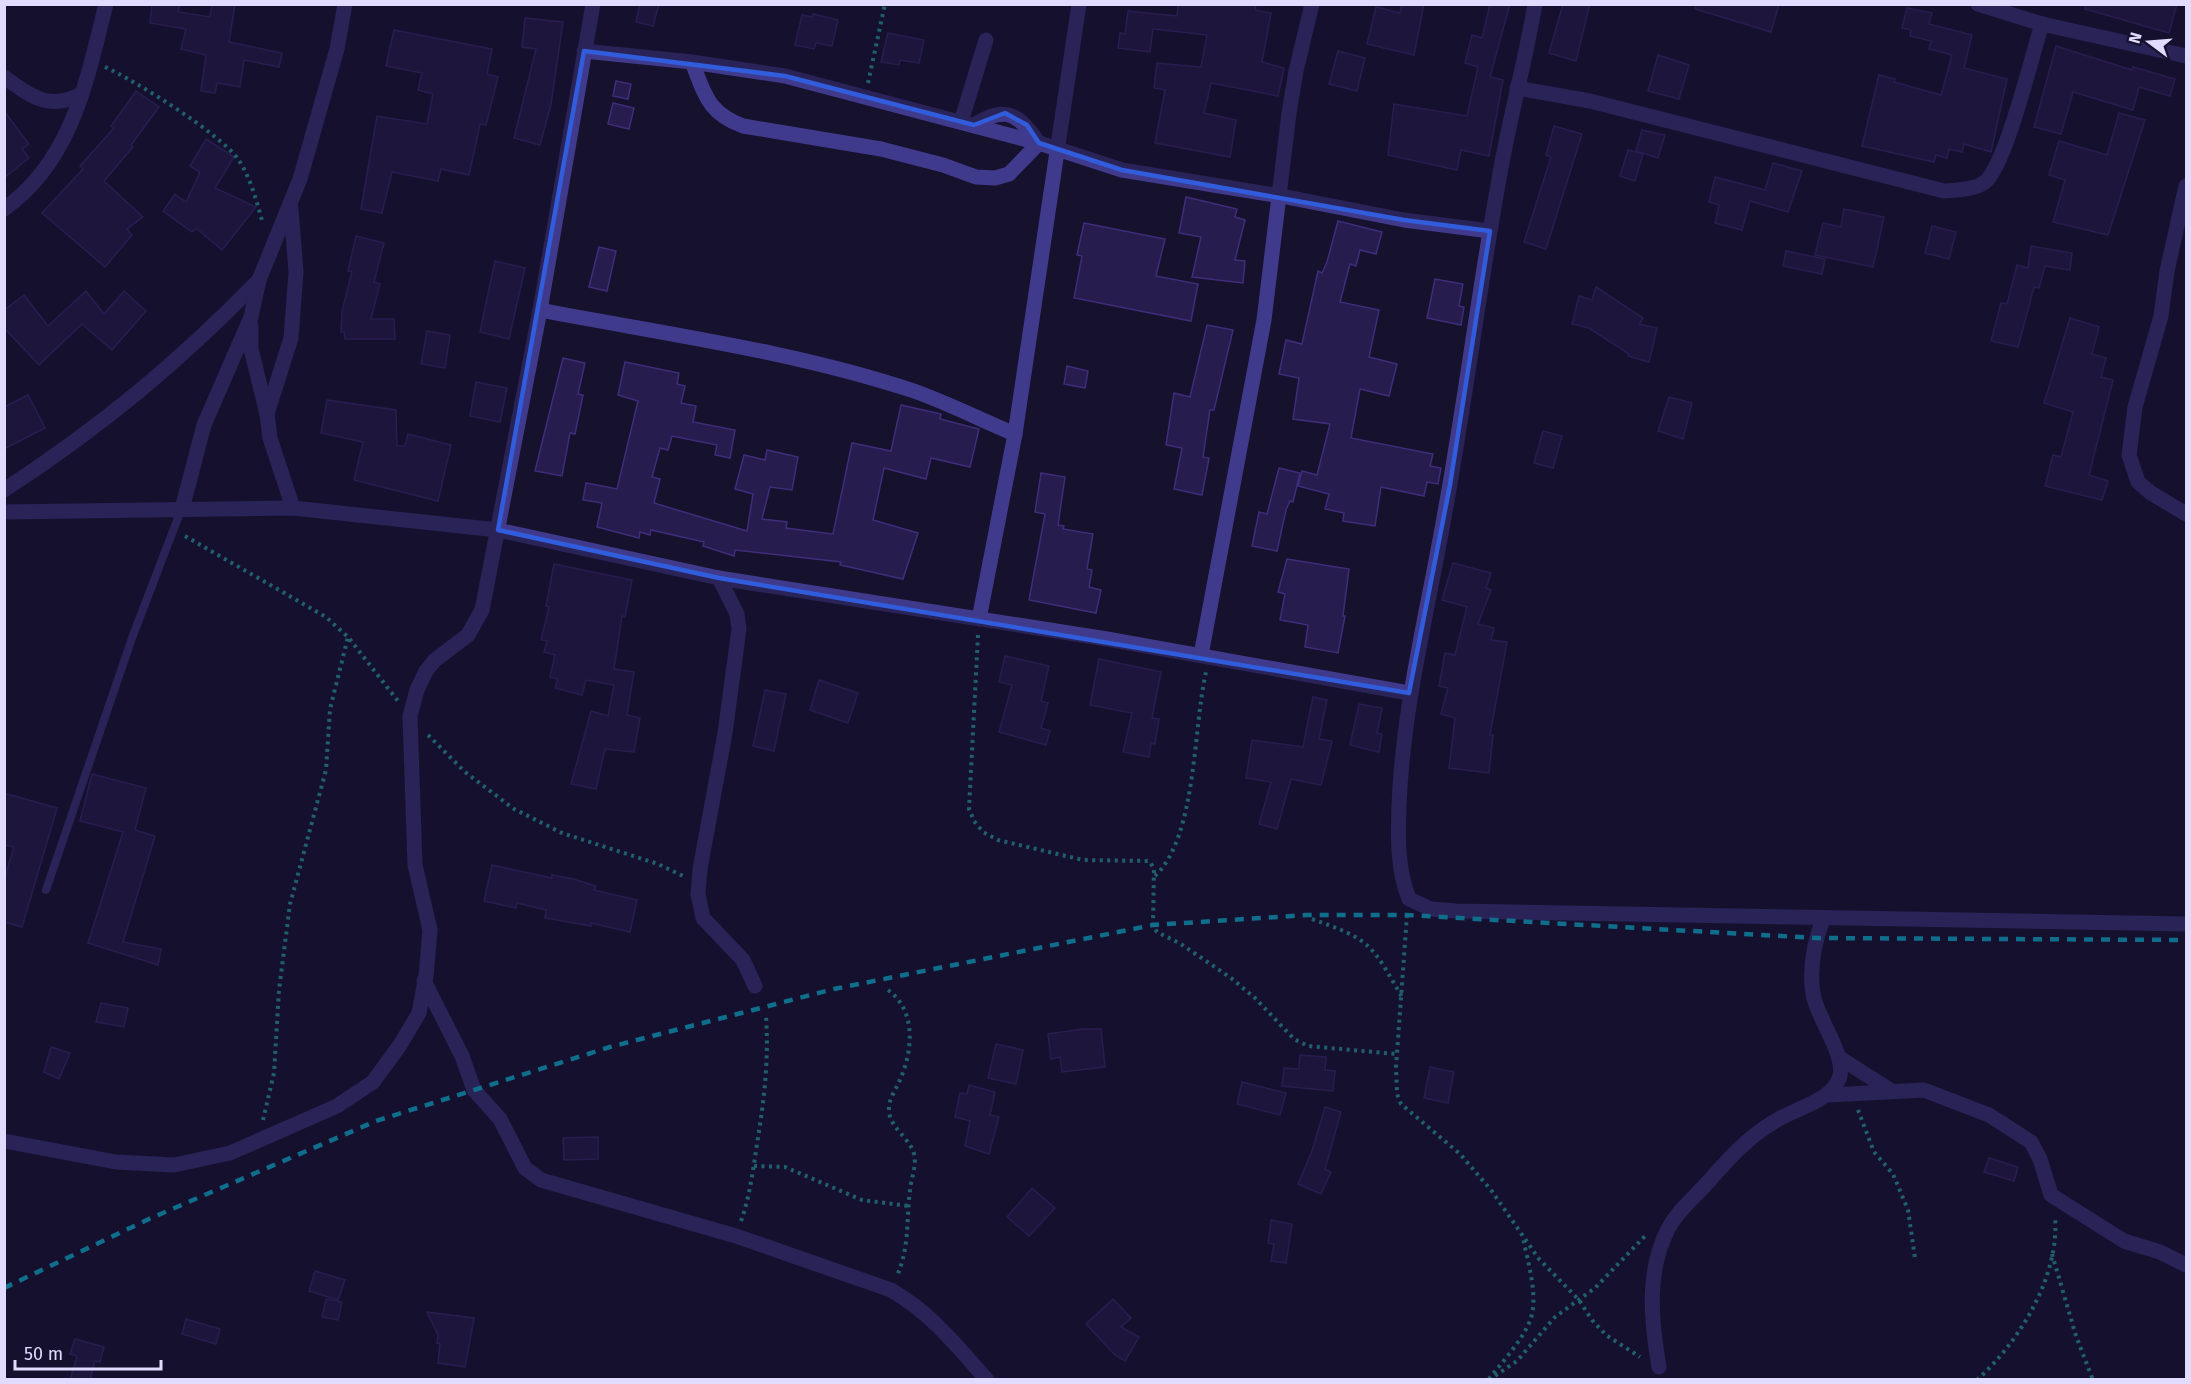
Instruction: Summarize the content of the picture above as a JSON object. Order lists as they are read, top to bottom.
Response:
{
  "scale_bar": "50 m",
  "north": "left"
}
